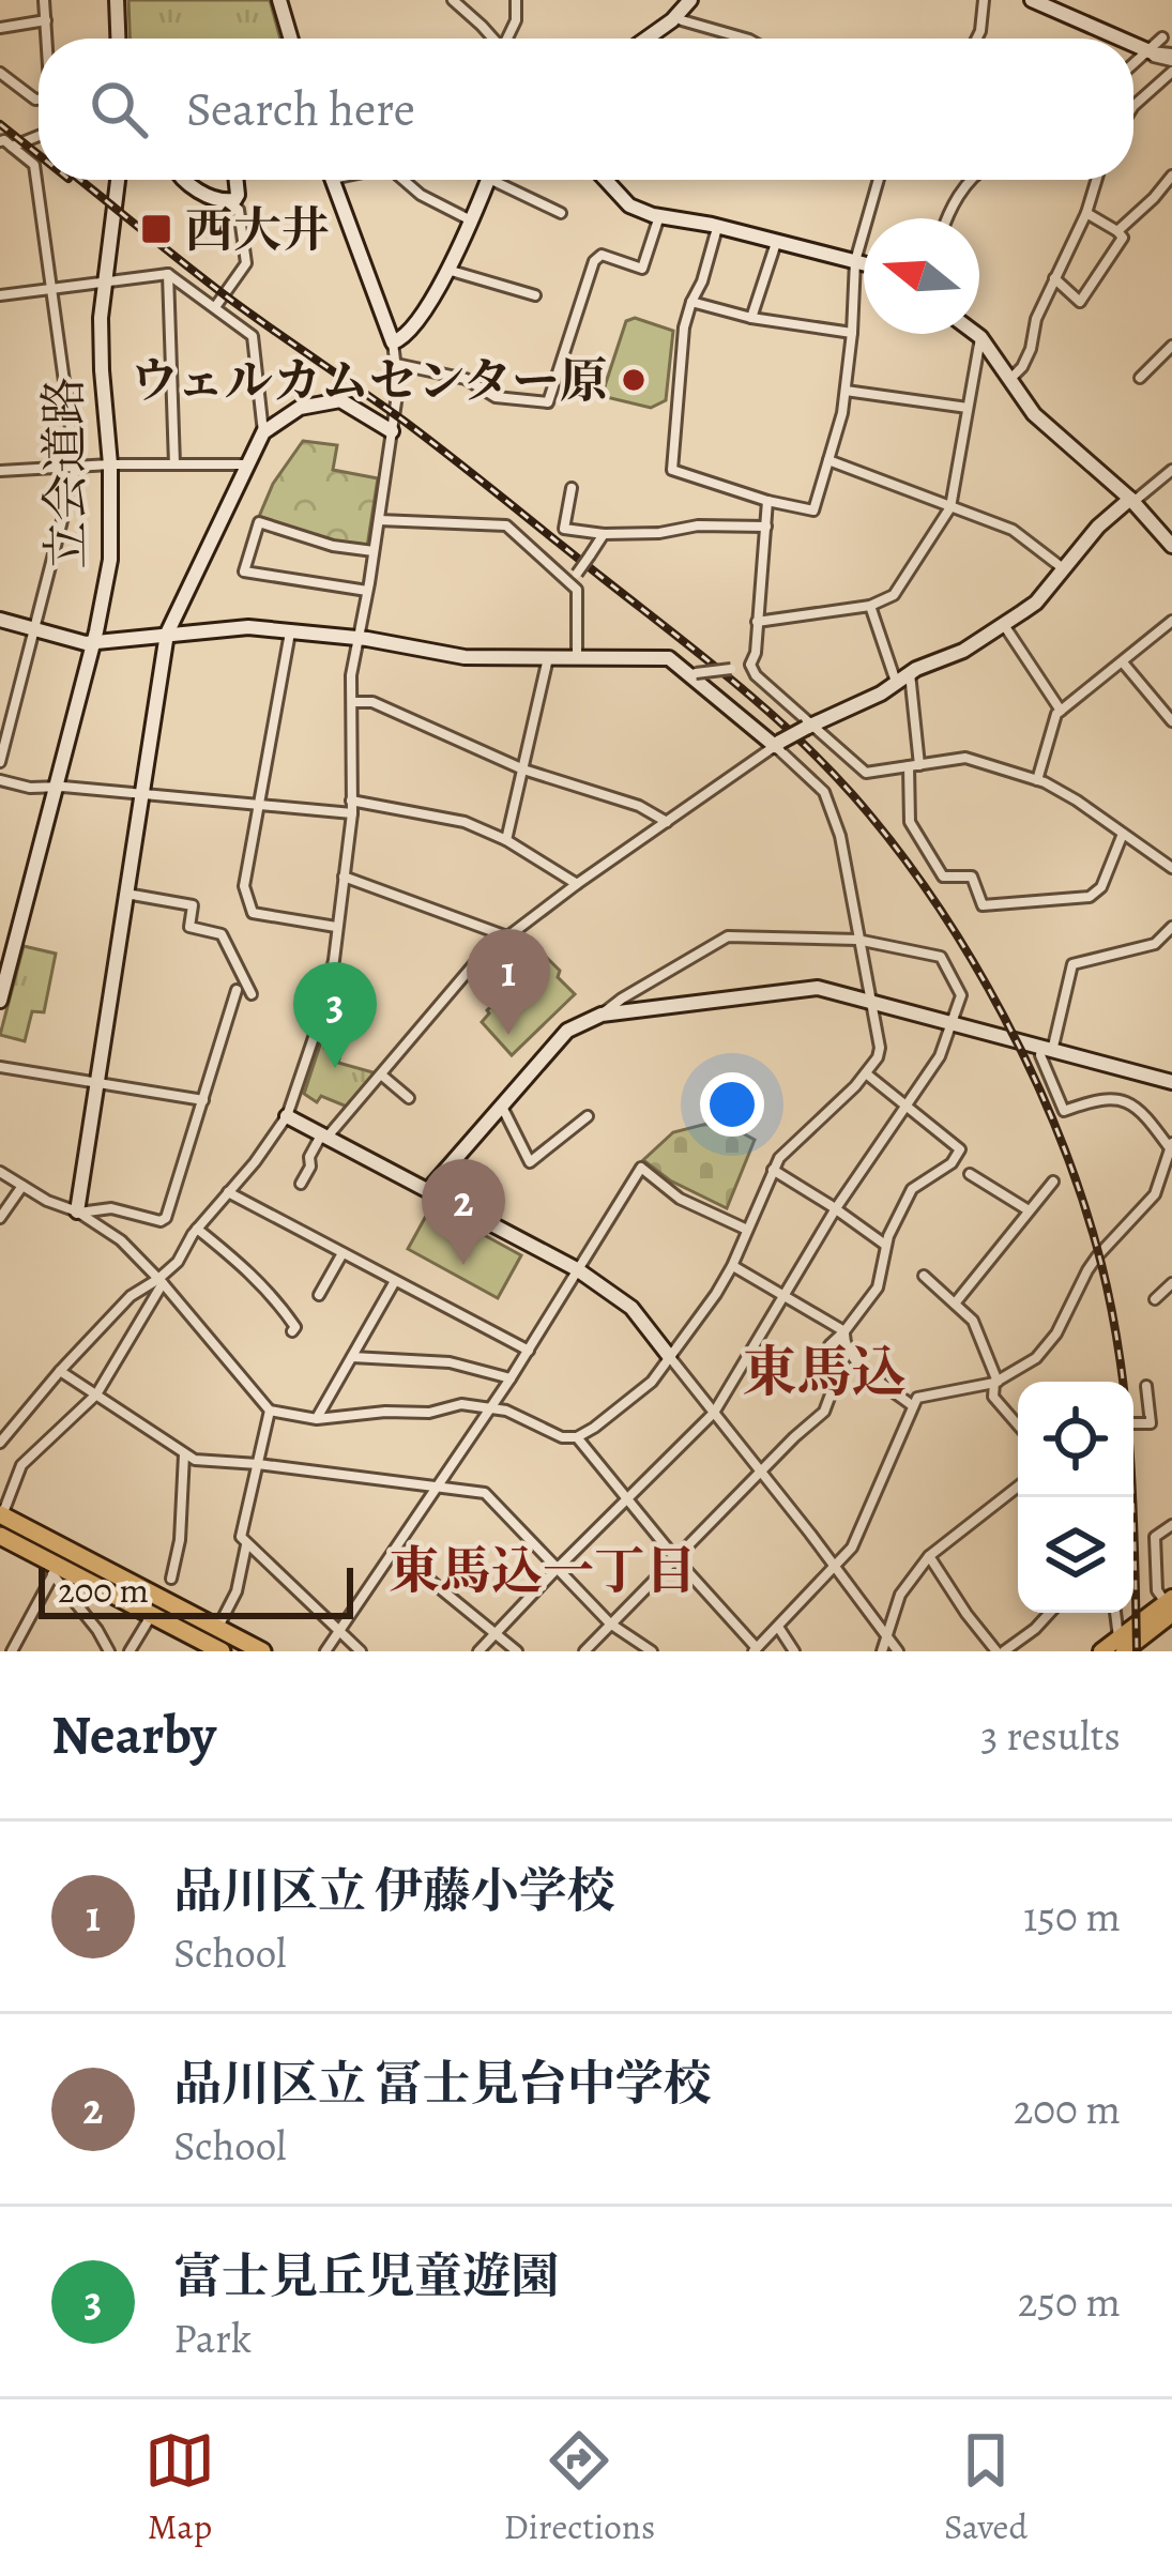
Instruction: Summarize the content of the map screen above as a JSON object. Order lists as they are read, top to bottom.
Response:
{
  "streets": {
    "street": ["立会道路"]
  },
  "districts": ["東馬込", "東馬込一丁目"],
  "places": {
    "transit": ["西大井"],
    "other": ["ウェルカムセンター原"]
  },
  "scale_bar": "200 m",
  "north": "left",
  "page": {
    "search": "Search here",
    "pins": ["1", "3", "2"],
    "scale": "200 m",
    "heading": ["Nearby", "3 results"],
    "list": [
      {
        "mark": "1",
        "name": "品川区立 伊藤小学校",
        "note": "School",
        "value": "150 m"
      },
      {
        "mark": "2",
        "name": "品川区立 冨士見台中学校",
        "note": "School",
        "value": "200 m"
      },
      {
        "mark": "3",
        "name": "富士見丘児童遊園",
        "note": "Park",
        "value": "250 m"
      }
    ],
    "nav": ["Map", "Directions", "Saved"]
  }
}
